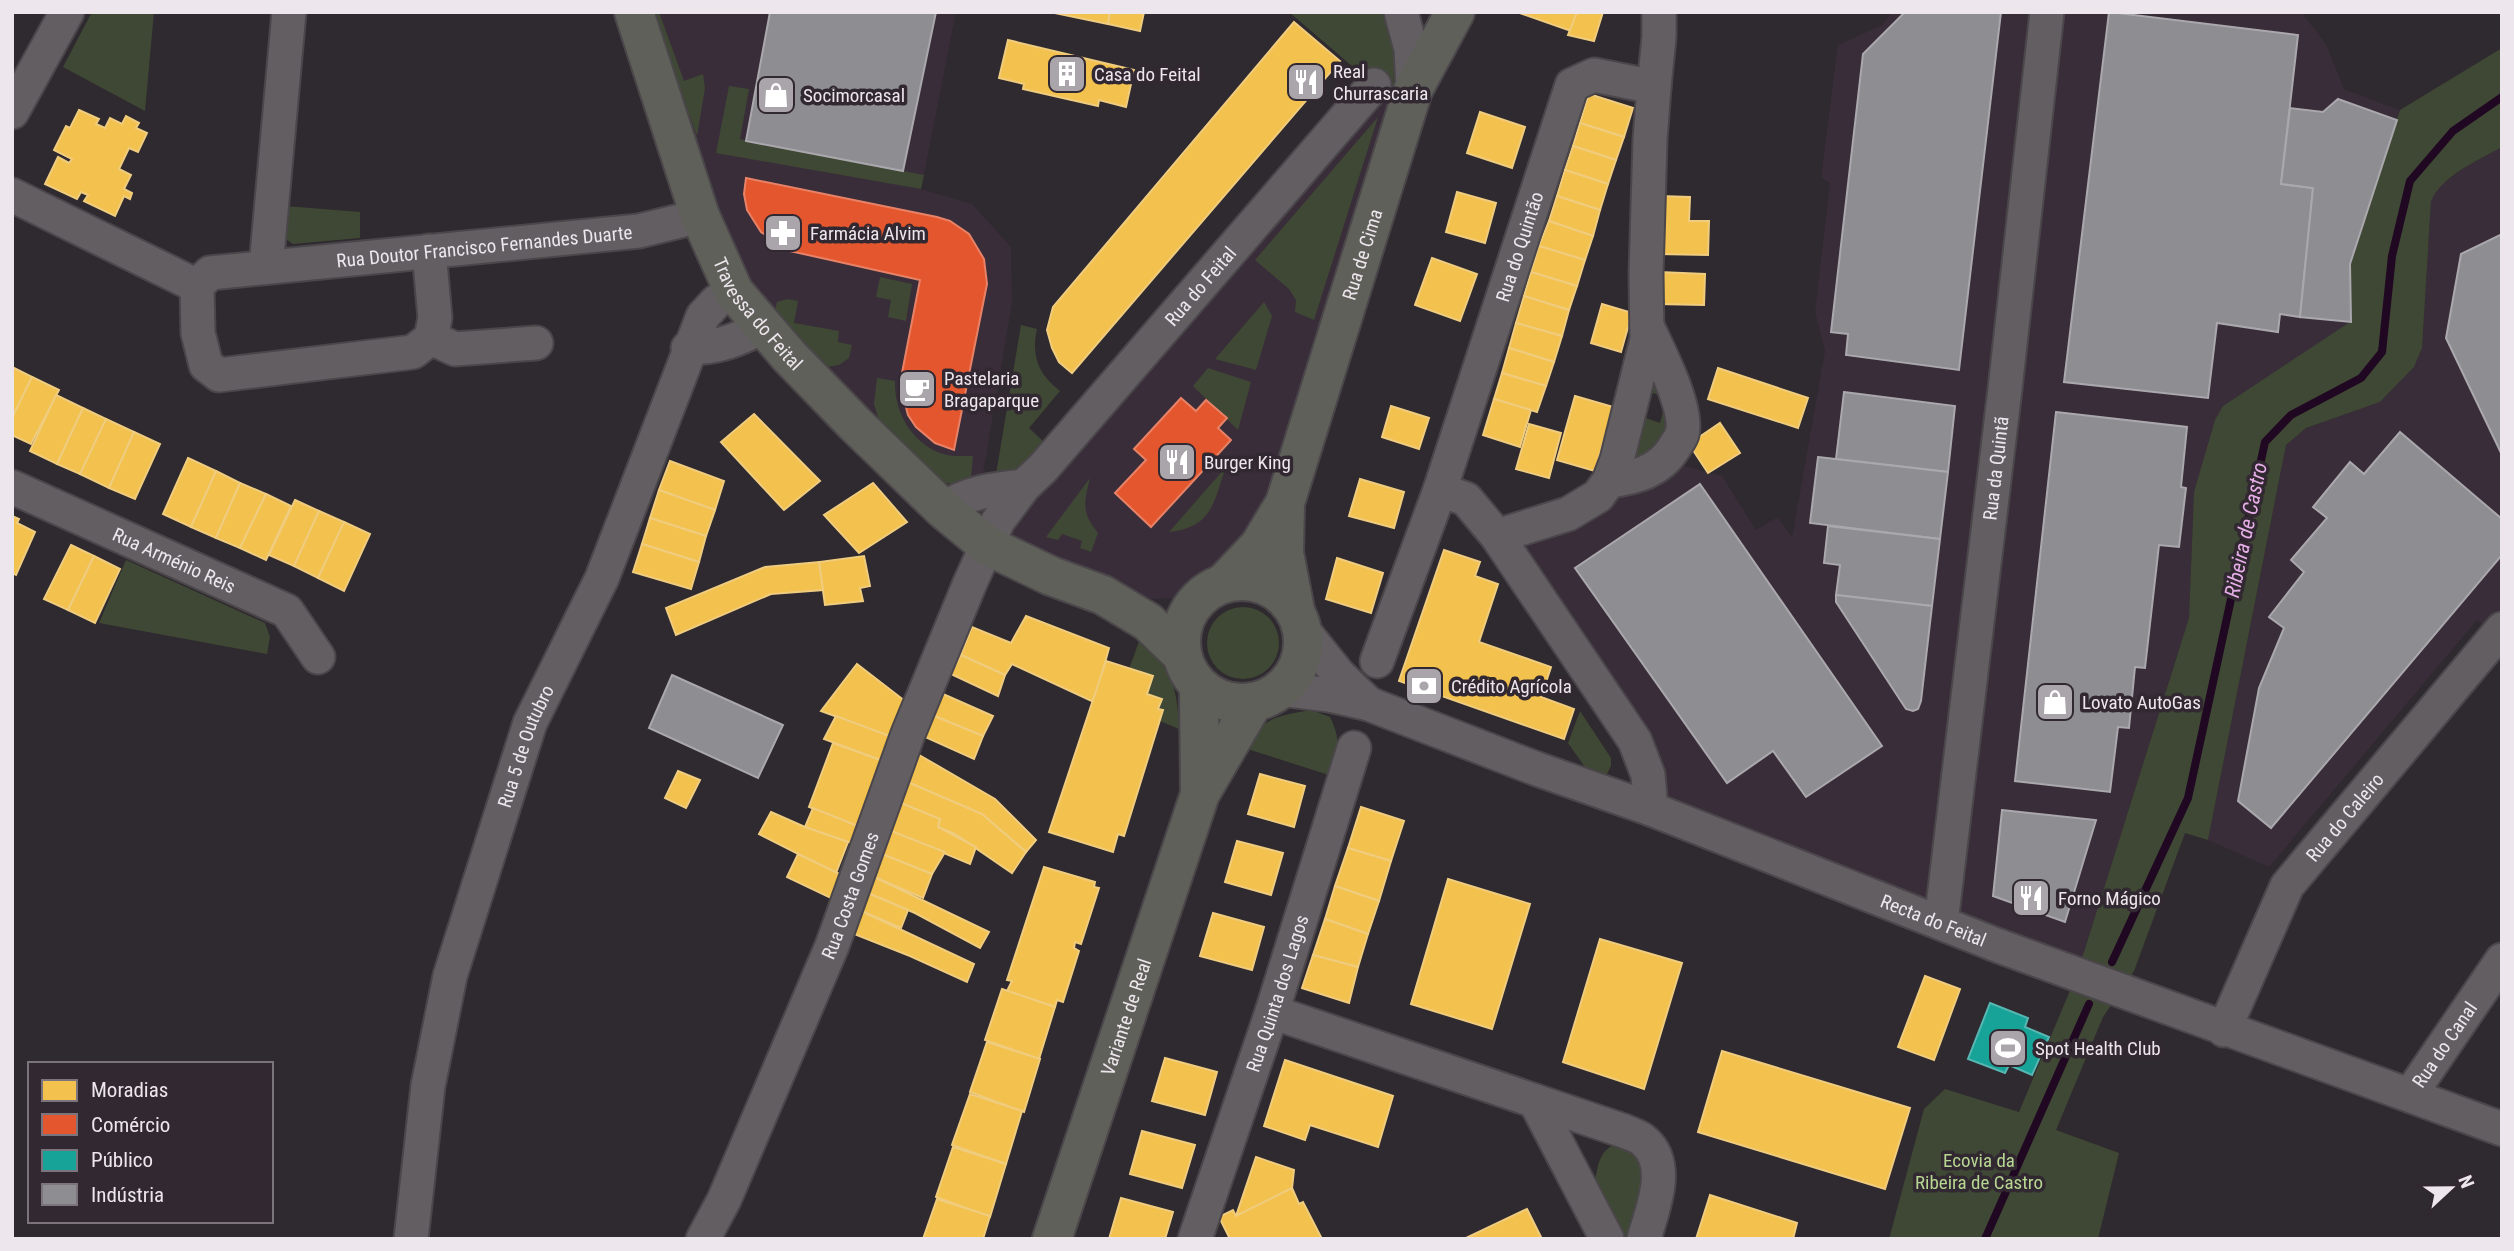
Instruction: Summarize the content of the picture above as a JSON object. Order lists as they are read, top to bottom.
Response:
{
  "streets": {
    "main road": [
      "Rua de Cima",
      "Travessa do Feital",
      "Recta do Feital",
      "Variante de Real"
    ],
    "street": [
      "Rua Doutor Francisco Fernandes Duarte",
      "Rua do Quintão",
      "Rua do Feital",
      "Rua da Quintã",
      "Rua Arménio Reis",
      "Rua 5 de Outubro",
      "Rua do Caleiro",
      "Rua Costa Gomes",
      "Rua Quinta dos Lagos",
      "Rua do Canal"
    ]
  },
  "crossings": [
    ["Rua Doutor Francisco Fernandes Duarte", "Travessa do Feital"],
    ["Rua de Cima", "Recta do Feital"],
    ["Rua de Cima", "Variante de Real"],
    ["Rua do Feital", "Travessa do Feital"],
    ["Rua do Feital", "Rua Costa Gomes"],
    ["Rua do Feital", "Recta do Feital"],
    ["Travessa do Feital", "Rua 5 de Outubro"],
    ["Travessa do Feital", "Rua Costa Gomes"],
    ["Travessa do Feital", "Recta do Feital"],
    ["Rua da Quintã", "Recta do Feital"],
    ["Rua do Caleiro", "Recta do Feital"],
    ["Rua Costa Gomes", "Recta do Feital"],
    ["Recta do Feital", "Variante de Real"],
    ["Recta do Feital", "Rua do Canal"]
  ],
  "water": ["Ribeira de Castro"],
  "parks": ["Ecovia da Ribeira de Castro"],
  "places": {
    "building": ["Casa do Feital"],
    "restaurant": ["Real Churrascaria", "Burger King", "Forno Mágico"],
    "shop": ["Socimorcasal", "Lovato AutoGas"],
    "pharmacy": ["Farmácia Alvim"],
    "cafe": ["Pastelaria Bragaparque"],
    "bank": ["Crédito Agrícola"],
    "sports": ["Spot Health Club"]
  },
  "legend": [
    "Moradias",
    "Comércio",
    "Público",
    "Indústria"
  ],
  "north": "right"
}
